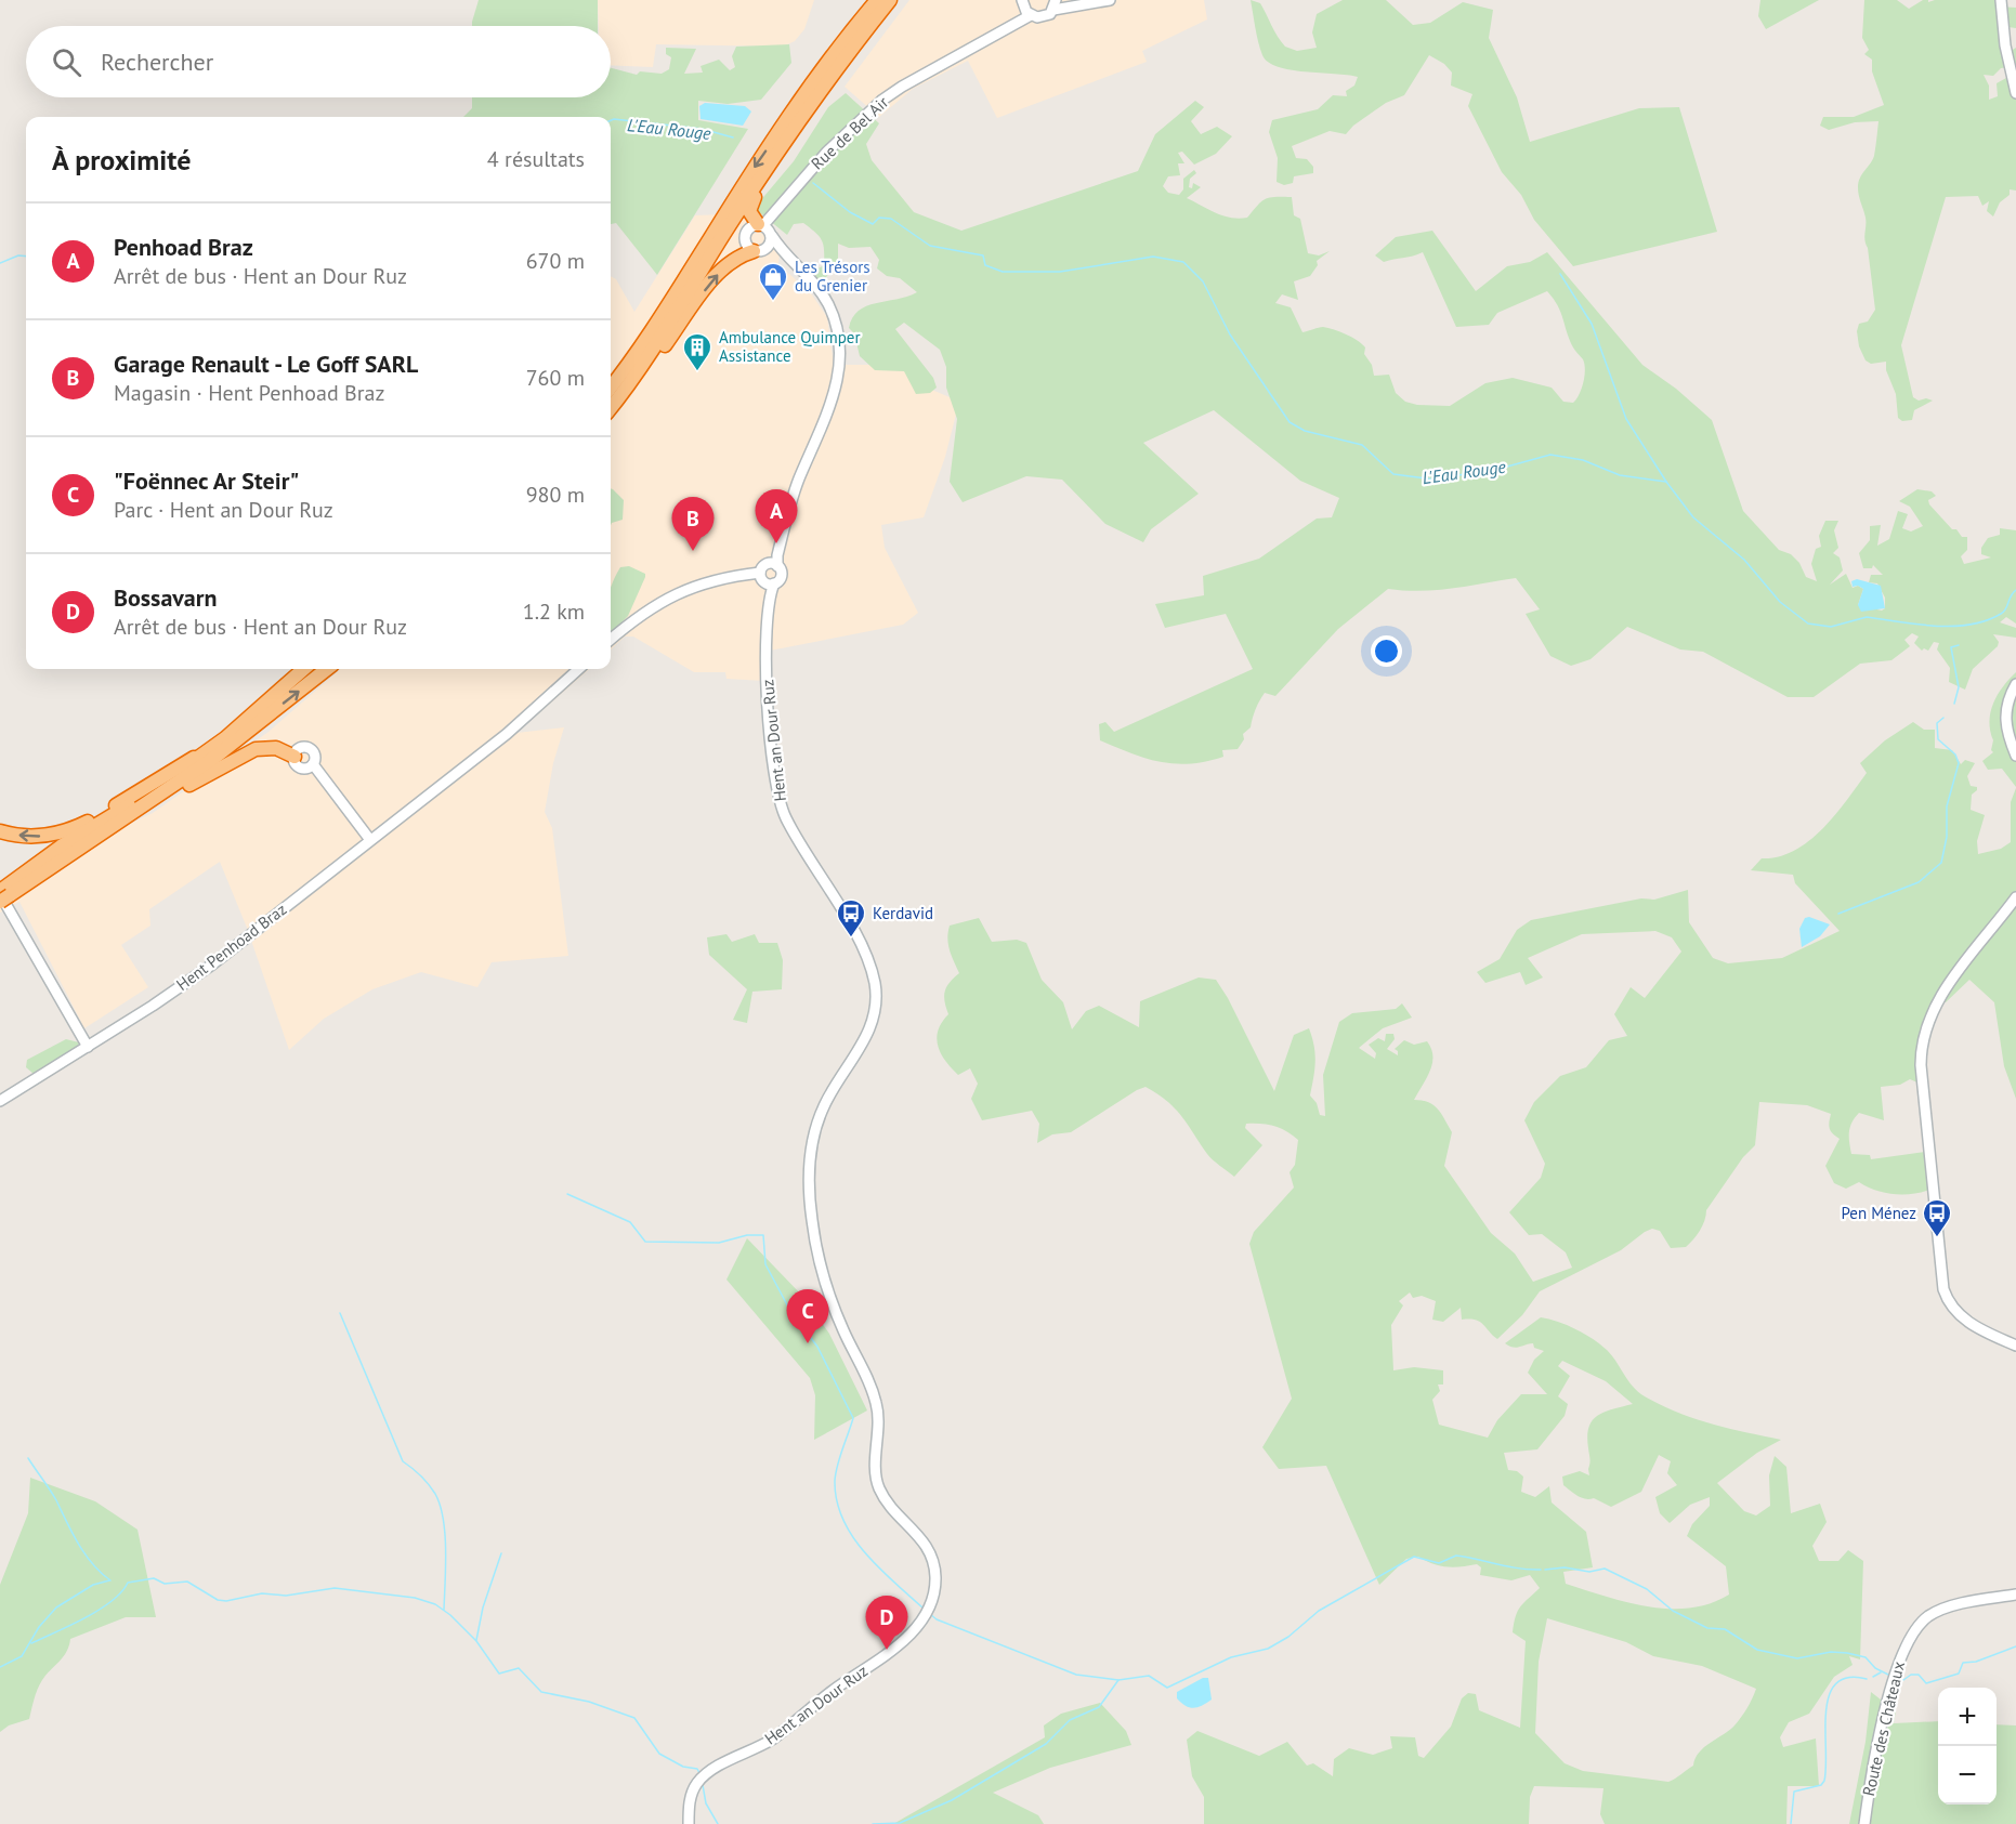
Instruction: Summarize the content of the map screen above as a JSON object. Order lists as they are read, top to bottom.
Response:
{
  "streets": {
    "street": [
      "Rue de Bel Air",
      "Hent an Dour Ruz",
      "Hent Penhoad Braz",
      "Route des Châteaux"
    ]
  },
  "water": ["L'Eau Rouge"],
  "places": {
    "shop": ["Les Trésors du Grenier"],
    "building": ["Ambulance Quimper Assistance"],
    "bus stop": ["Kerdavid", "Pen Ménez"]
  },
  "page": {
    "search": "Rechercher",
    "heading": ["À proximité", "4 résultats"],
    "list": [
      {
        "mark": "A",
        "name": "Penhoad Braz",
        "note": "Arrêt de bus · Hent an Dour Ruz",
        "value": "670 m"
      },
      {
        "mark": "B",
        "name": "Garage Renault - Le Goff SARL",
        "note": "Magasin · Hent Penhoad Braz",
        "value": "760 m"
      },
      {
        "mark": "C",
        "name": "\"Foënnec Ar Steir\"",
        "note": "Parc · Hent an Dour Ruz",
        "value": "980 m"
      },
      {
        "mark": "D",
        "name": "Bossavarn",
        "note": "Arrêt de bus · Hent an Dour Ruz",
        "value": "1.2 km"
      }
    ],
    "pins": [
      "A",
      "B",
      "C",
      "D"
    ],
    "map_buttons": ["+", "−"]
  }
}
